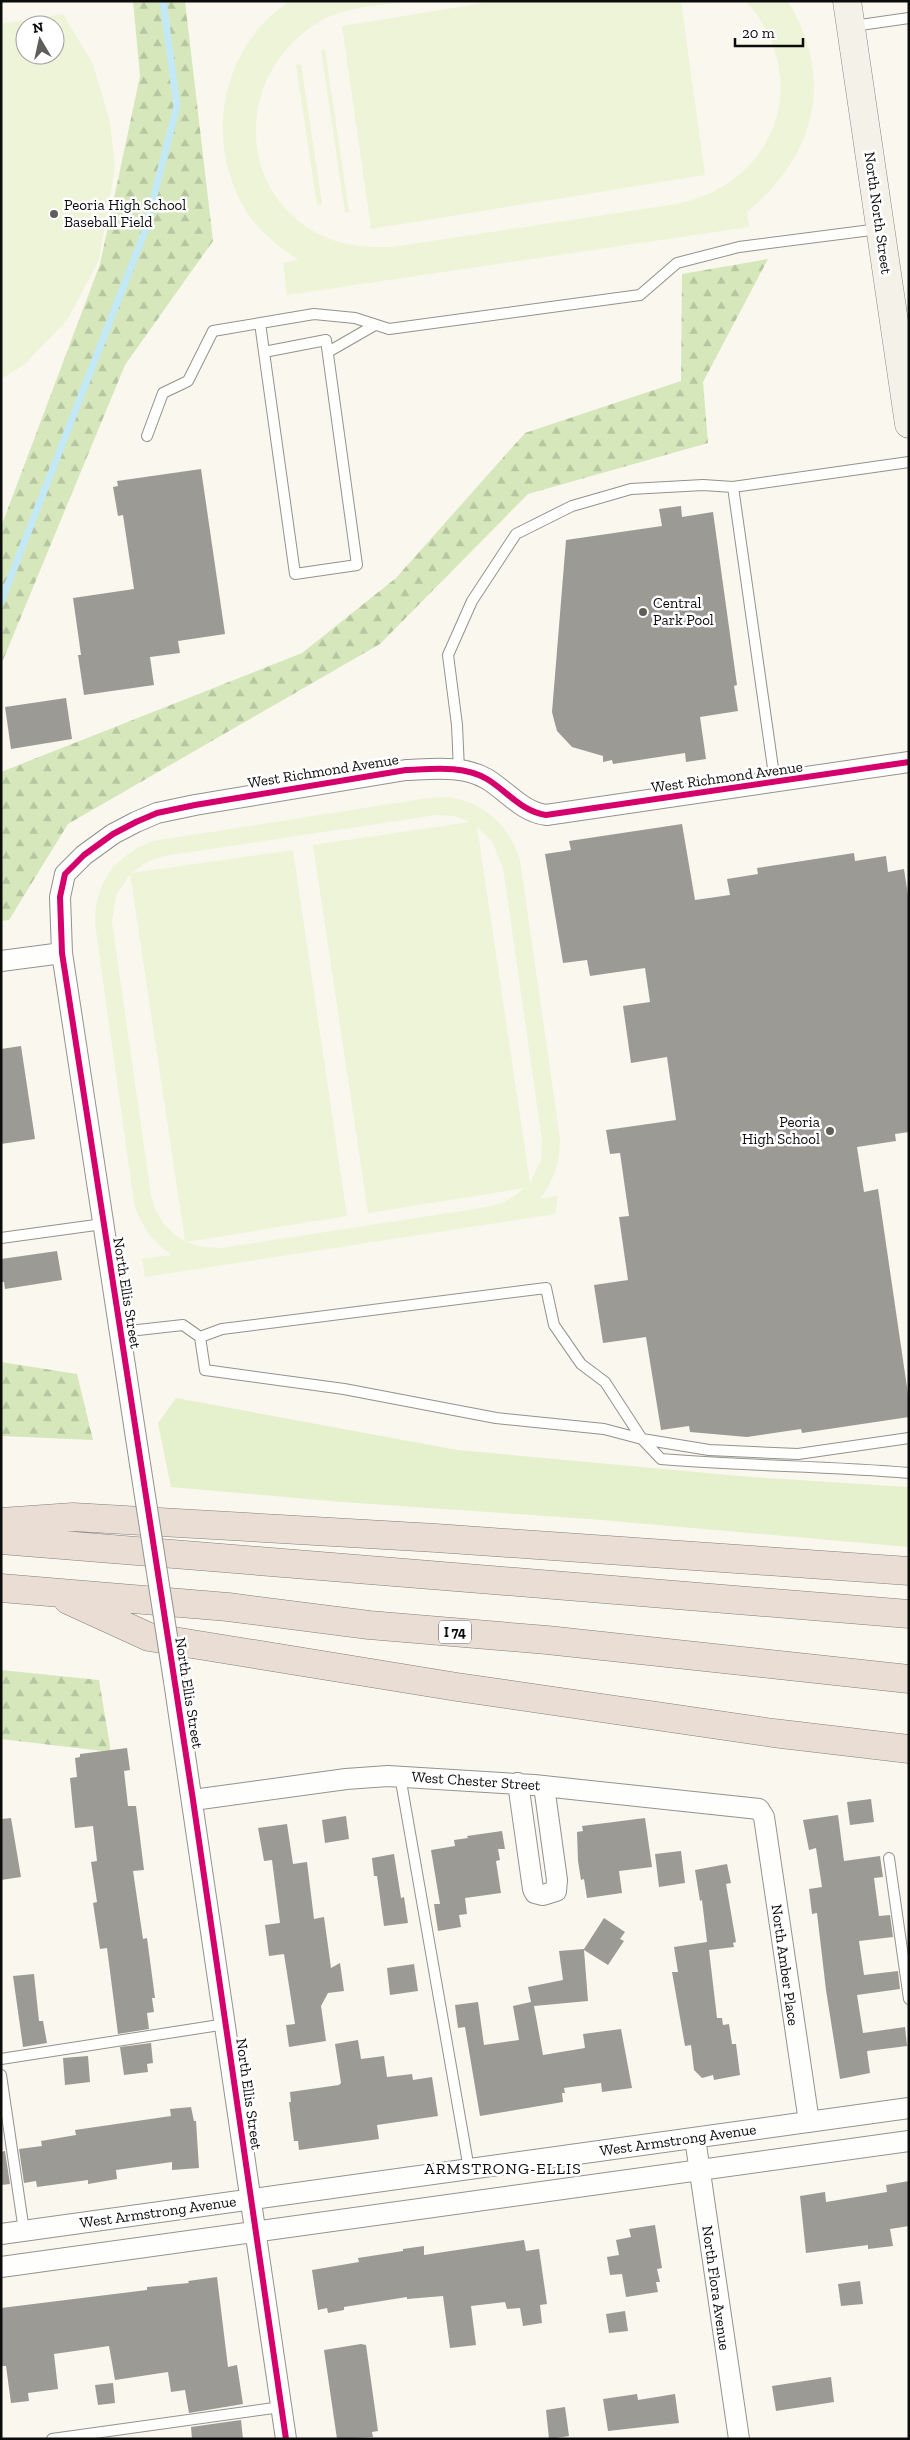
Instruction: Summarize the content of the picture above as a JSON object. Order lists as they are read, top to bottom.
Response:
{
  "streets": {
    "highway": ["I 74"],
    "street": [
      "North North Street",
      "West Richmond Avenue",
      "North Ellis Street",
      "West Chester Street",
      "North Amber Place",
      "West Armstrong Avenue",
      "North Flora Avenue"
    ]
  },
  "crossings": [
    ["West Richmond Avenue", "North Ellis Street"],
    ["North Ellis Street", "West Chester Street"],
    ["North Ellis Street", "West Armstrong Avenue"],
    ["West Chester Street", "North Amber Place"],
    ["North Amber Place", "West Armstrong Avenue"],
    ["West Armstrong Avenue", "North Flora Avenue"]
  ],
  "districts": ["ARMSTRONG-ELLIS"],
  "places": ["Peoria High School Baseball Field", "Central Park Pool", "Peoria High School"],
  "scale_bar": "20 m",
  "north": "top"
}
